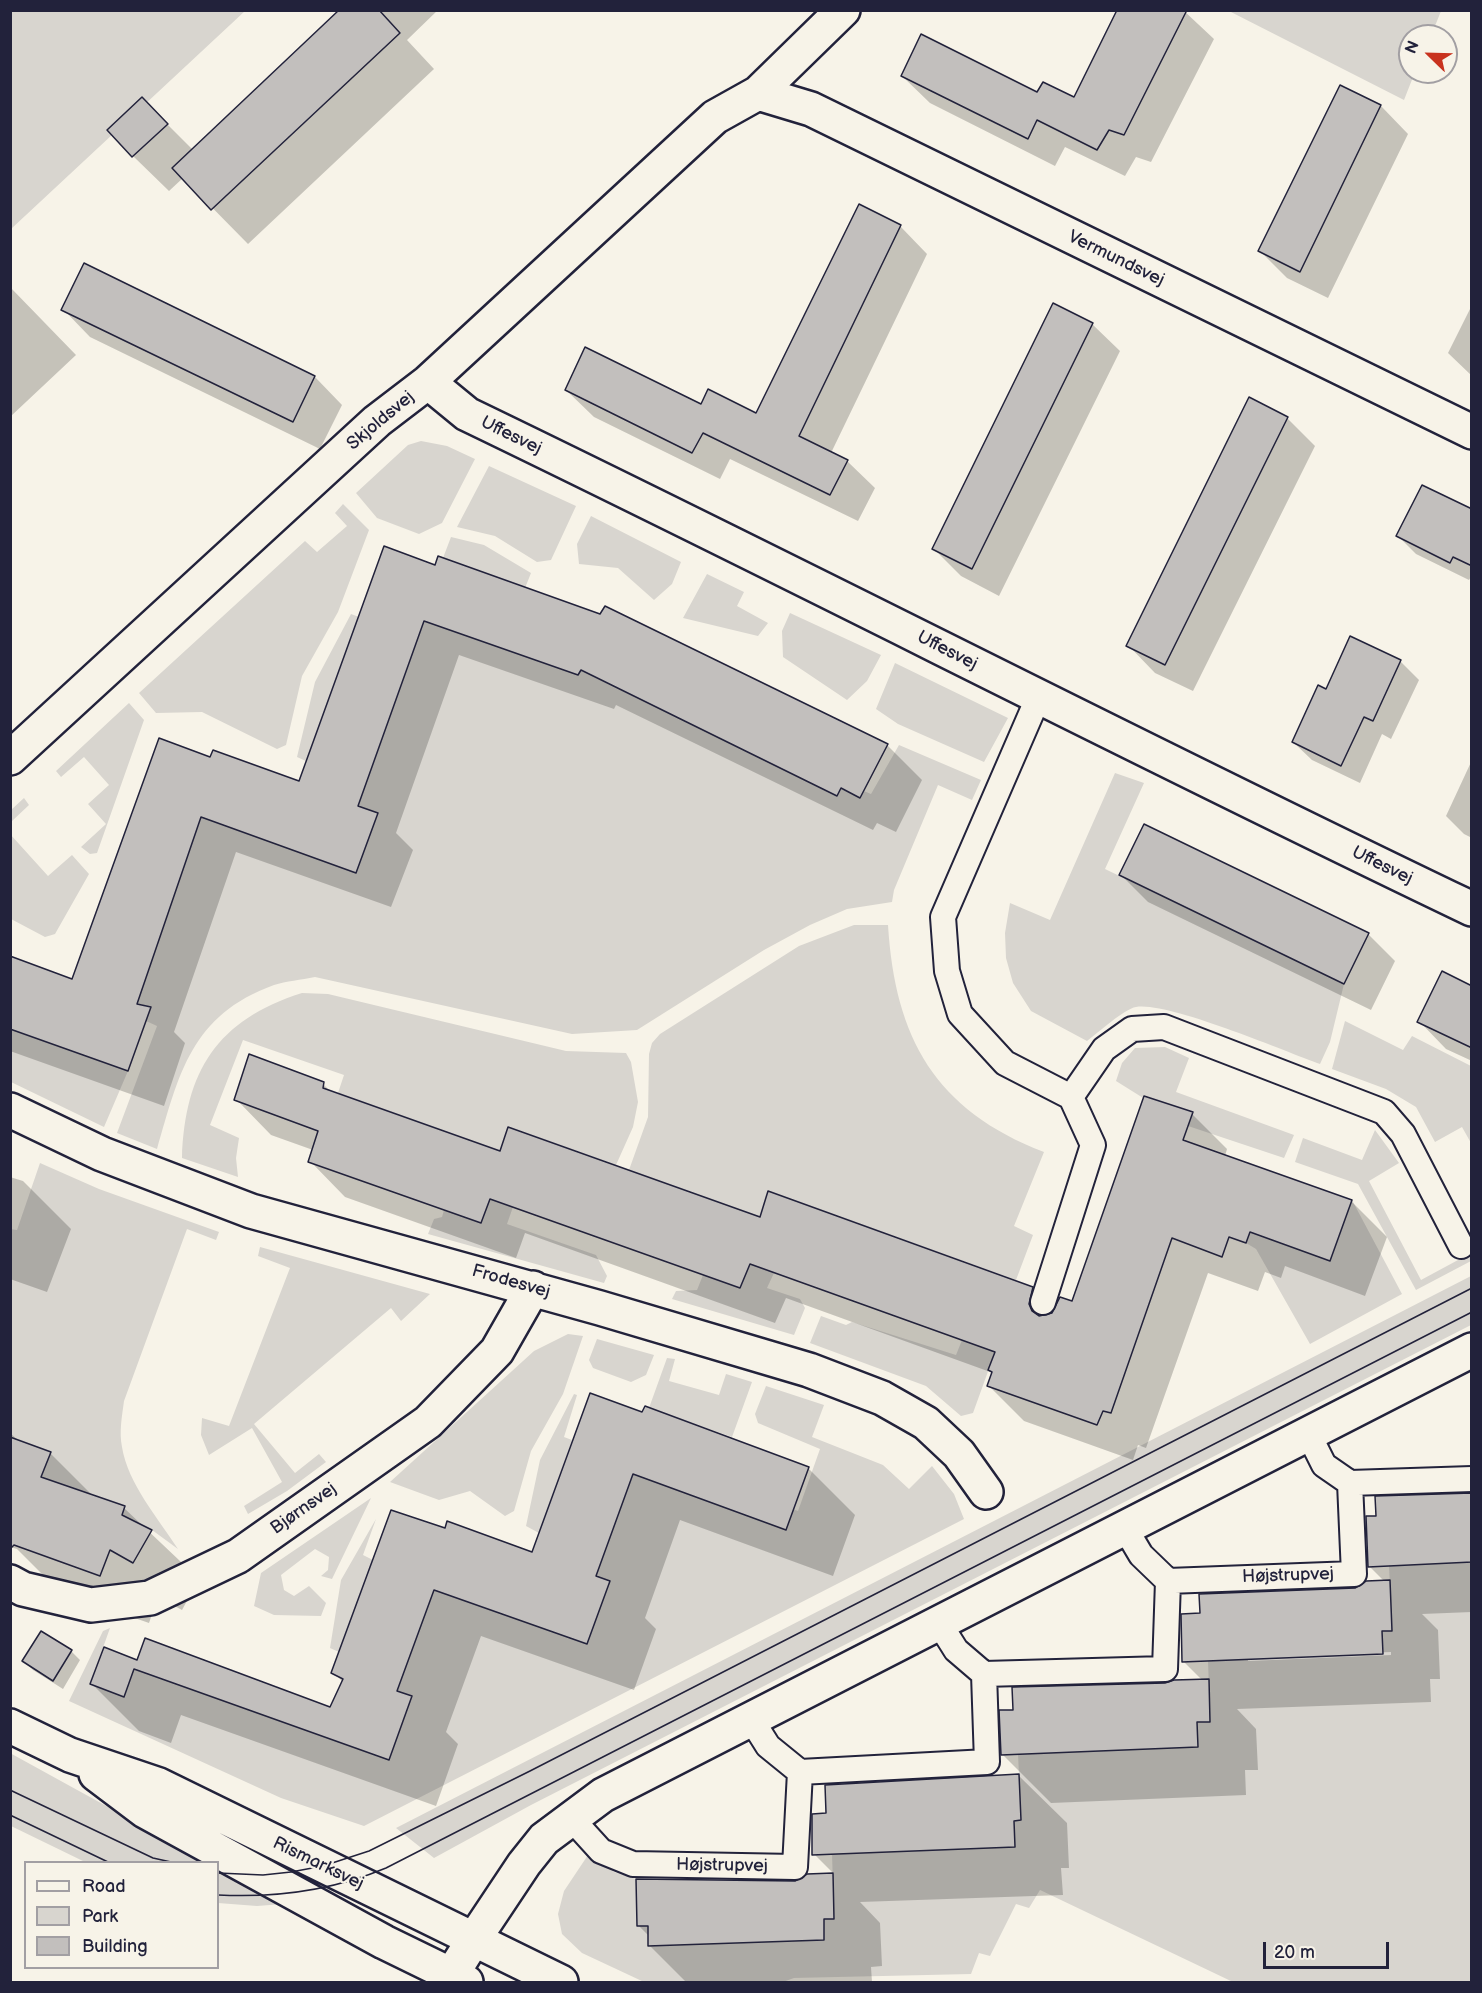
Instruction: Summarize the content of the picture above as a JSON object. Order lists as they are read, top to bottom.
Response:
{
  "streets": {
    "street": [
      "Vermundsvej",
      "Skjoldsvej",
      "Uffesvej",
      "Frodesvej",
      "Bjørnsvej",
      "Rismarksvej"
    ],
    "lane": ["Højstrupvej"]
  },
  "crossings": [
    ["Vermundsvej", "Skjoldsvej"],
    ["Skjoldsvej", "Uffesvej"],
    ["Frodesvej", "Bjørnsvej"]
  ],
  "legend": ["Road", "Park", "Building"],
  "scale_bar": "20 m",
  "north": "top left"
}
